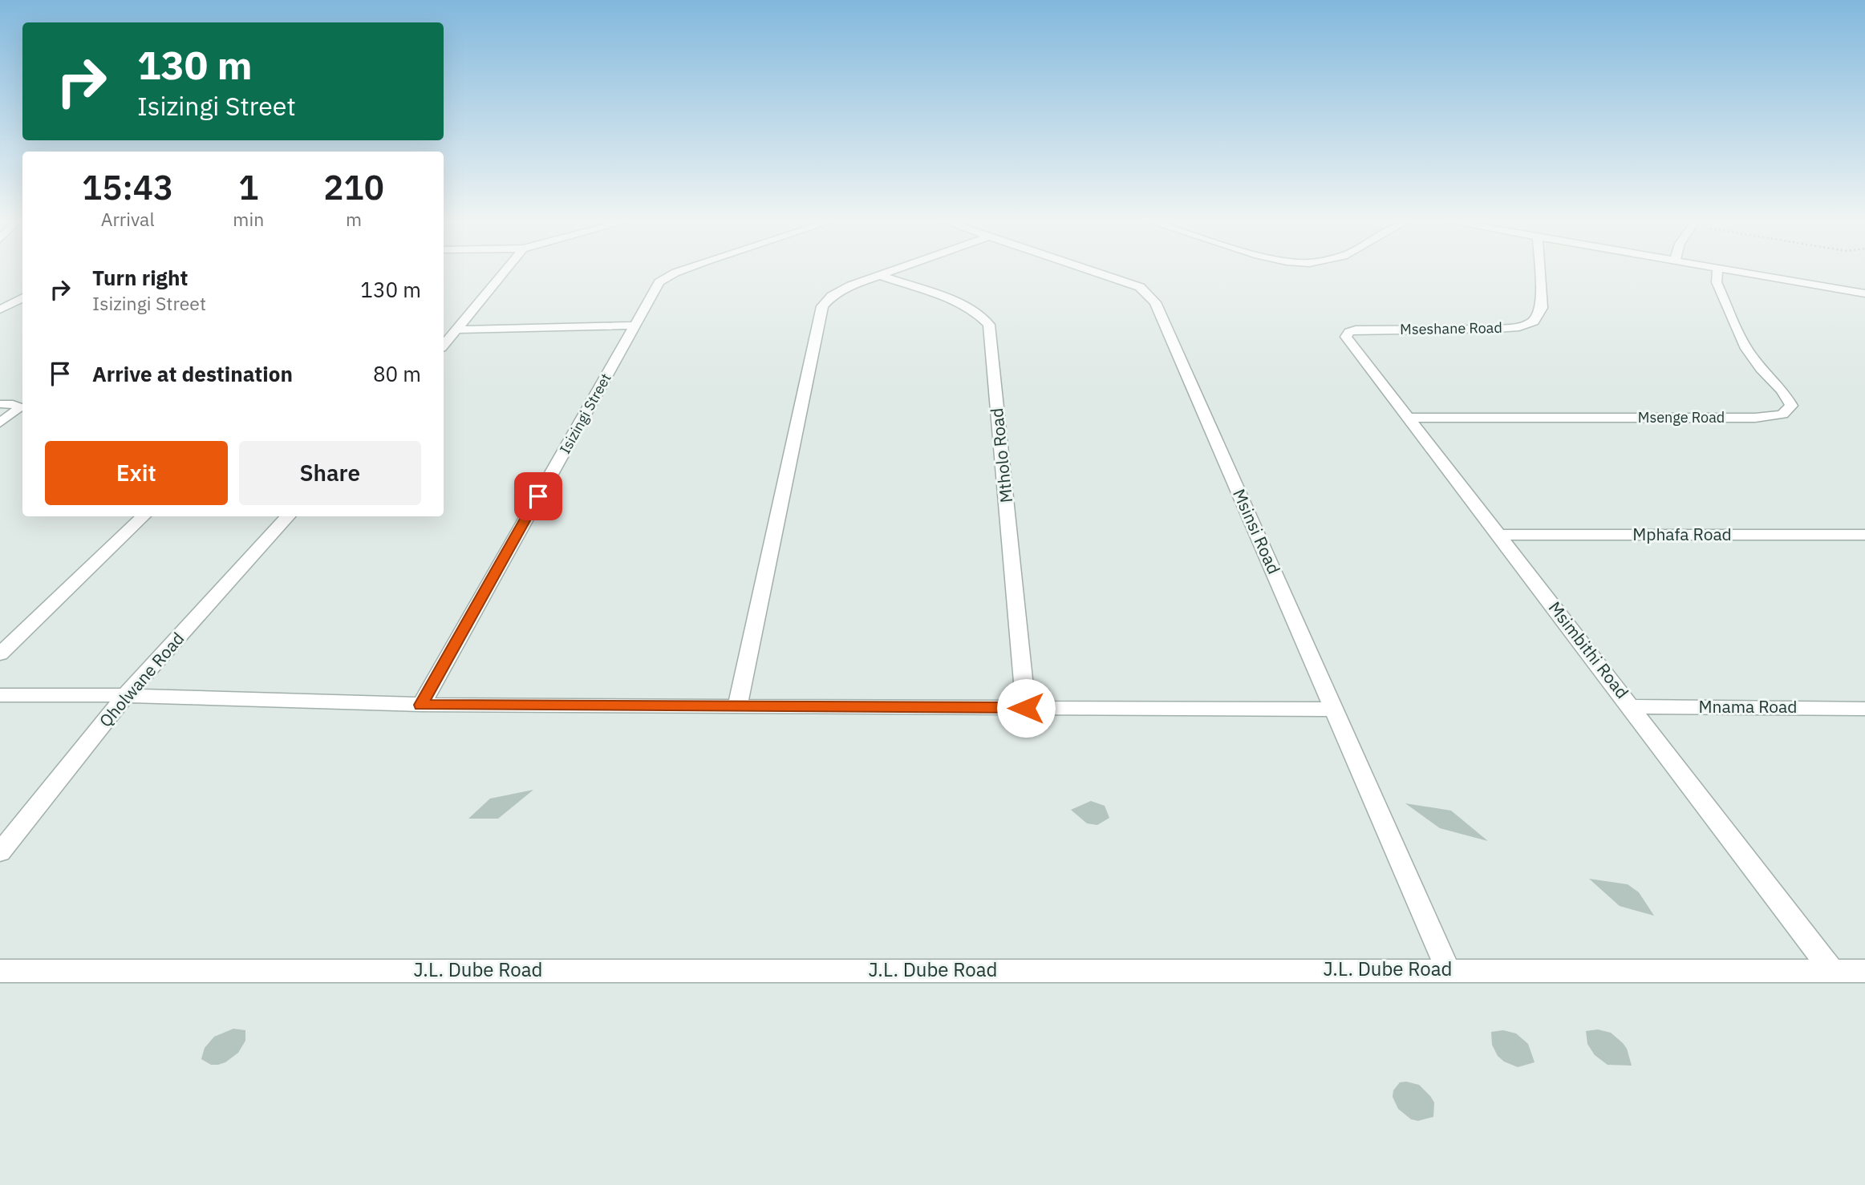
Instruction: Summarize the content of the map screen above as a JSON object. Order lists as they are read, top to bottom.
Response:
{
  "streets": {
    "street": [
      "Mseshane Road",
      "Isizingi Street",
      "Msenge Road",
      "Mtholo Road",
      "Msinsi Road",
      "Mphafa Road",
      "Msimbithi Road",
      "Qholwane Road",
      "Mnama Road",
      "J.L. Dube Road"
    ]
  },
  "crossings": [
    ["Mseshane Road", "Msimbithi Road"],
    ["Msenge Road", "Msimbithi Road"],
    ["Msinsi Road", "J.L. Dube Road"],
    ["Mphafa Road", "Msimbithi Road"],
    ["Msimbithi Road", "Mnama Road"],
    ["Msimbithi Road", "J.L. Dube Road"]
  ],
  "page": {
    "turn": ["130 m", "Isizingi Street"],
    "eta": [
      "15:43",
      "Arrival",
      "1",
      "min",
      "210",
      "m"
    ],
    "list": [
      {
        "name": "Turn right",
        "note": "Isizingi Street",
        "value": "130 m"
      },
      {
        "name": "Arrive at destination",
        "value": "80 m"
      }
    ],
    "buttons": ["Exit", "Share"]
  }
}
